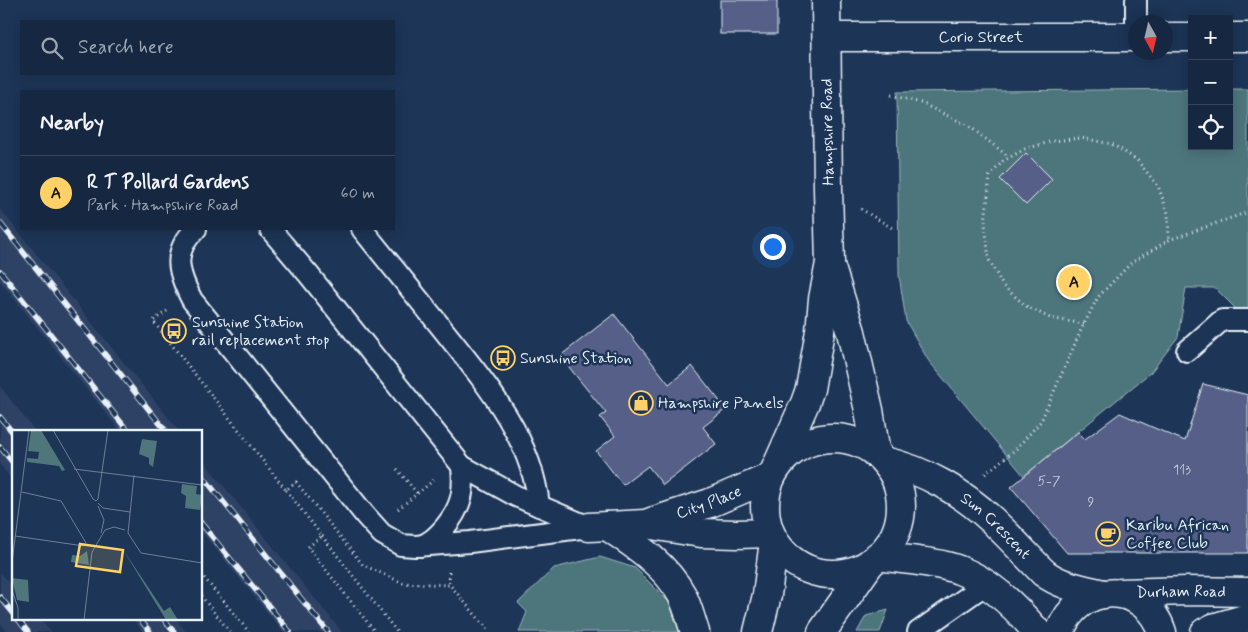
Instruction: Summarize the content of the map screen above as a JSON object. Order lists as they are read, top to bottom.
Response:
{
  "streets": {
    "main road": [
      "Corio Street",
      "Hampshire Road",
      "City Place",
      "Sun Crescent",
      "Durham Road"
    ]
  },
  "crossings": [
    ["Corio Street", "Hampshire Road"],
    ["Hampshire Road", "City Place"],
    ["Hampshire Road", "Sun Crescent"],
    ["City Place", "Sun Crescent"],
    ["Sun Crescent", "Durham Road"]
  ],
  "places": {
    "bus stop": ["Sunshine Station rail replacement stop", "Sunshine Station"],
    "shop": ["Hampshire Panels"],
    "cafe": ["Karibu African Coffee Club"]
  },
  "house_numbers": ["113", "5-7", "9"],
  "north": "bottom",
  "page": {
    "map_buttons": ["+", "−"],
    "search": "Search here",
    "heading": "Nearby",
    "list": [
      {
        "mark": "A",
        "name": "R T Pollard Gardens",
        "note": "Park · Hampshire Road",
        "value": "60 m"
      }
    ],
    "pins": "A"
  }
}
